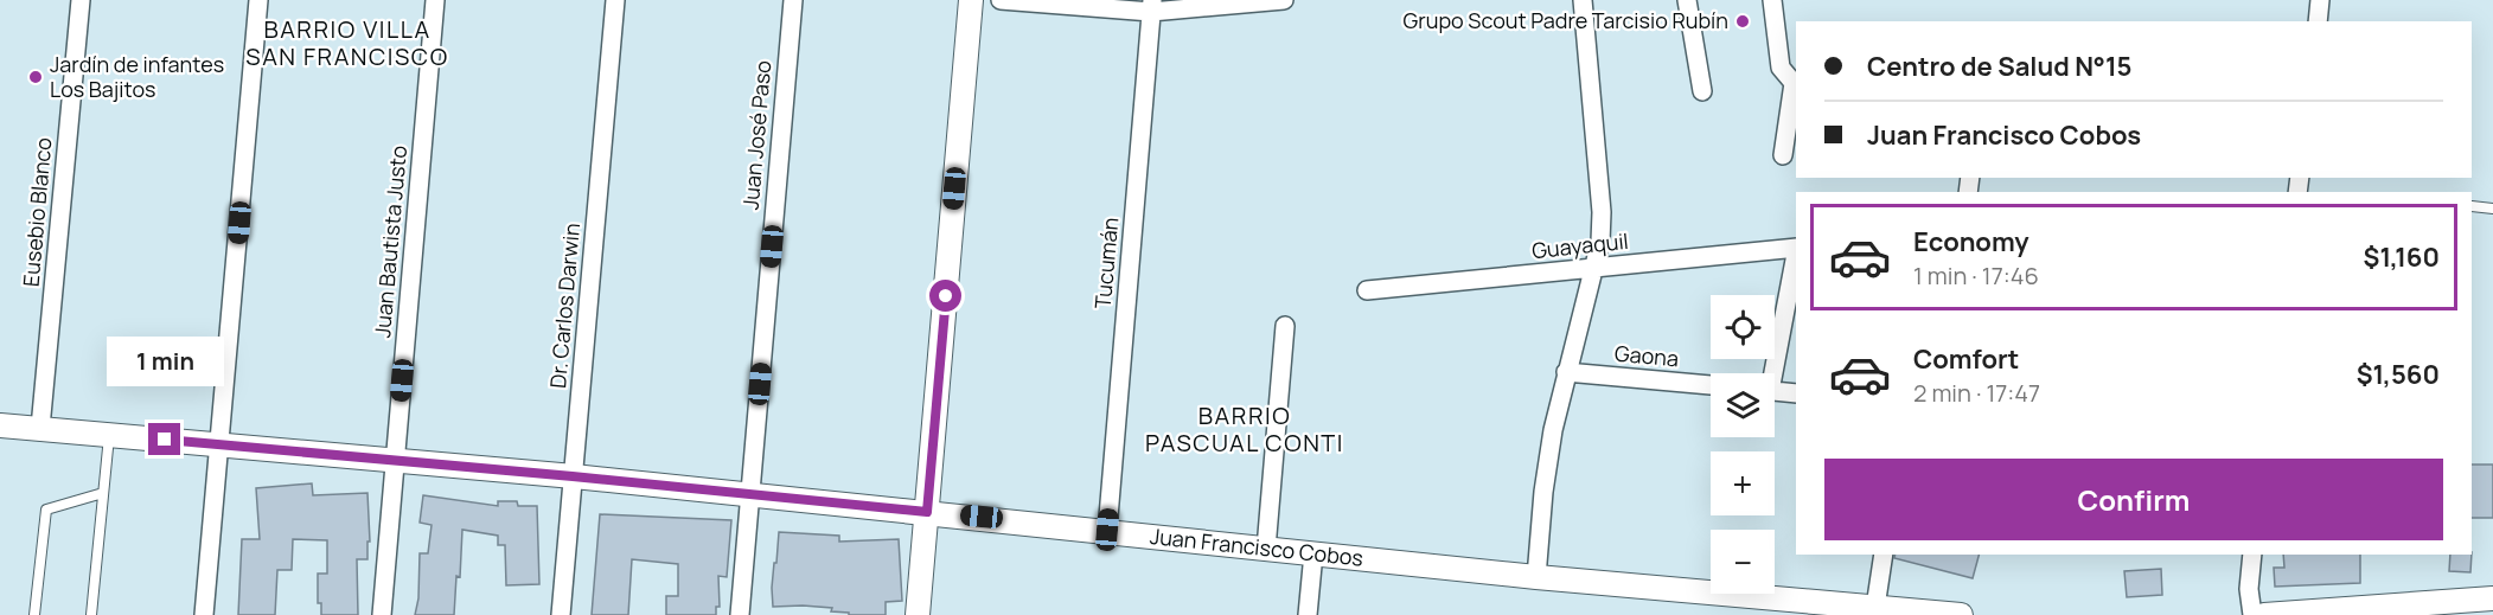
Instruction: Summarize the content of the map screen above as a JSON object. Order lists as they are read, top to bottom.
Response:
{
  "streets": {
    "street": [
      "Juan José Paso",
      "Eusebio Blanco",
      "Juan Bautista Justo",
      "Guayaquil",
      "Tucumán",
      "Dr. Carlos Darwin",
      "Gaona",
      "Juan Francisco Cobos"
    ]
  },
  "crossings": [
    ["Juan José Paso", "Juan Francisco Cobos"],
    ["Eusebio Blanco", "Juan Francisco Cobos"],
    ["Juan Bautista Justo", "Juan Francisco Cobos"],
    ["Tucumán", "Juan Francisco Cobos"],
    ["Dr. Carlos Darwin", "Juan Francisco Cobos"]
  ],
  "districts": ["BARRIO VILLA SAN FRANCISCO", "BARRIO PASCUAL CONTI"],
  "places": ["Grupo Scout Padre Tarcisio Rubín", "Jardín de infantes Los Bajitos"],
  "page": {
    "banner": ["Centro de Salud N°15", "Juan Francisco Cobos"],
    "list": [
      {
        "name": "Economy",
        "note": "1 min · 17:46",
        "value": "$1,160"
      },
      {
        "name": "Comfort",
        "note": "2 min · 17:47",
        "value": "$1,560"
      }
    ],
    "map_buttons": ["+", "−"],
    "bubble": "1 min",
    "buttons": "Confirm"
  }
}
